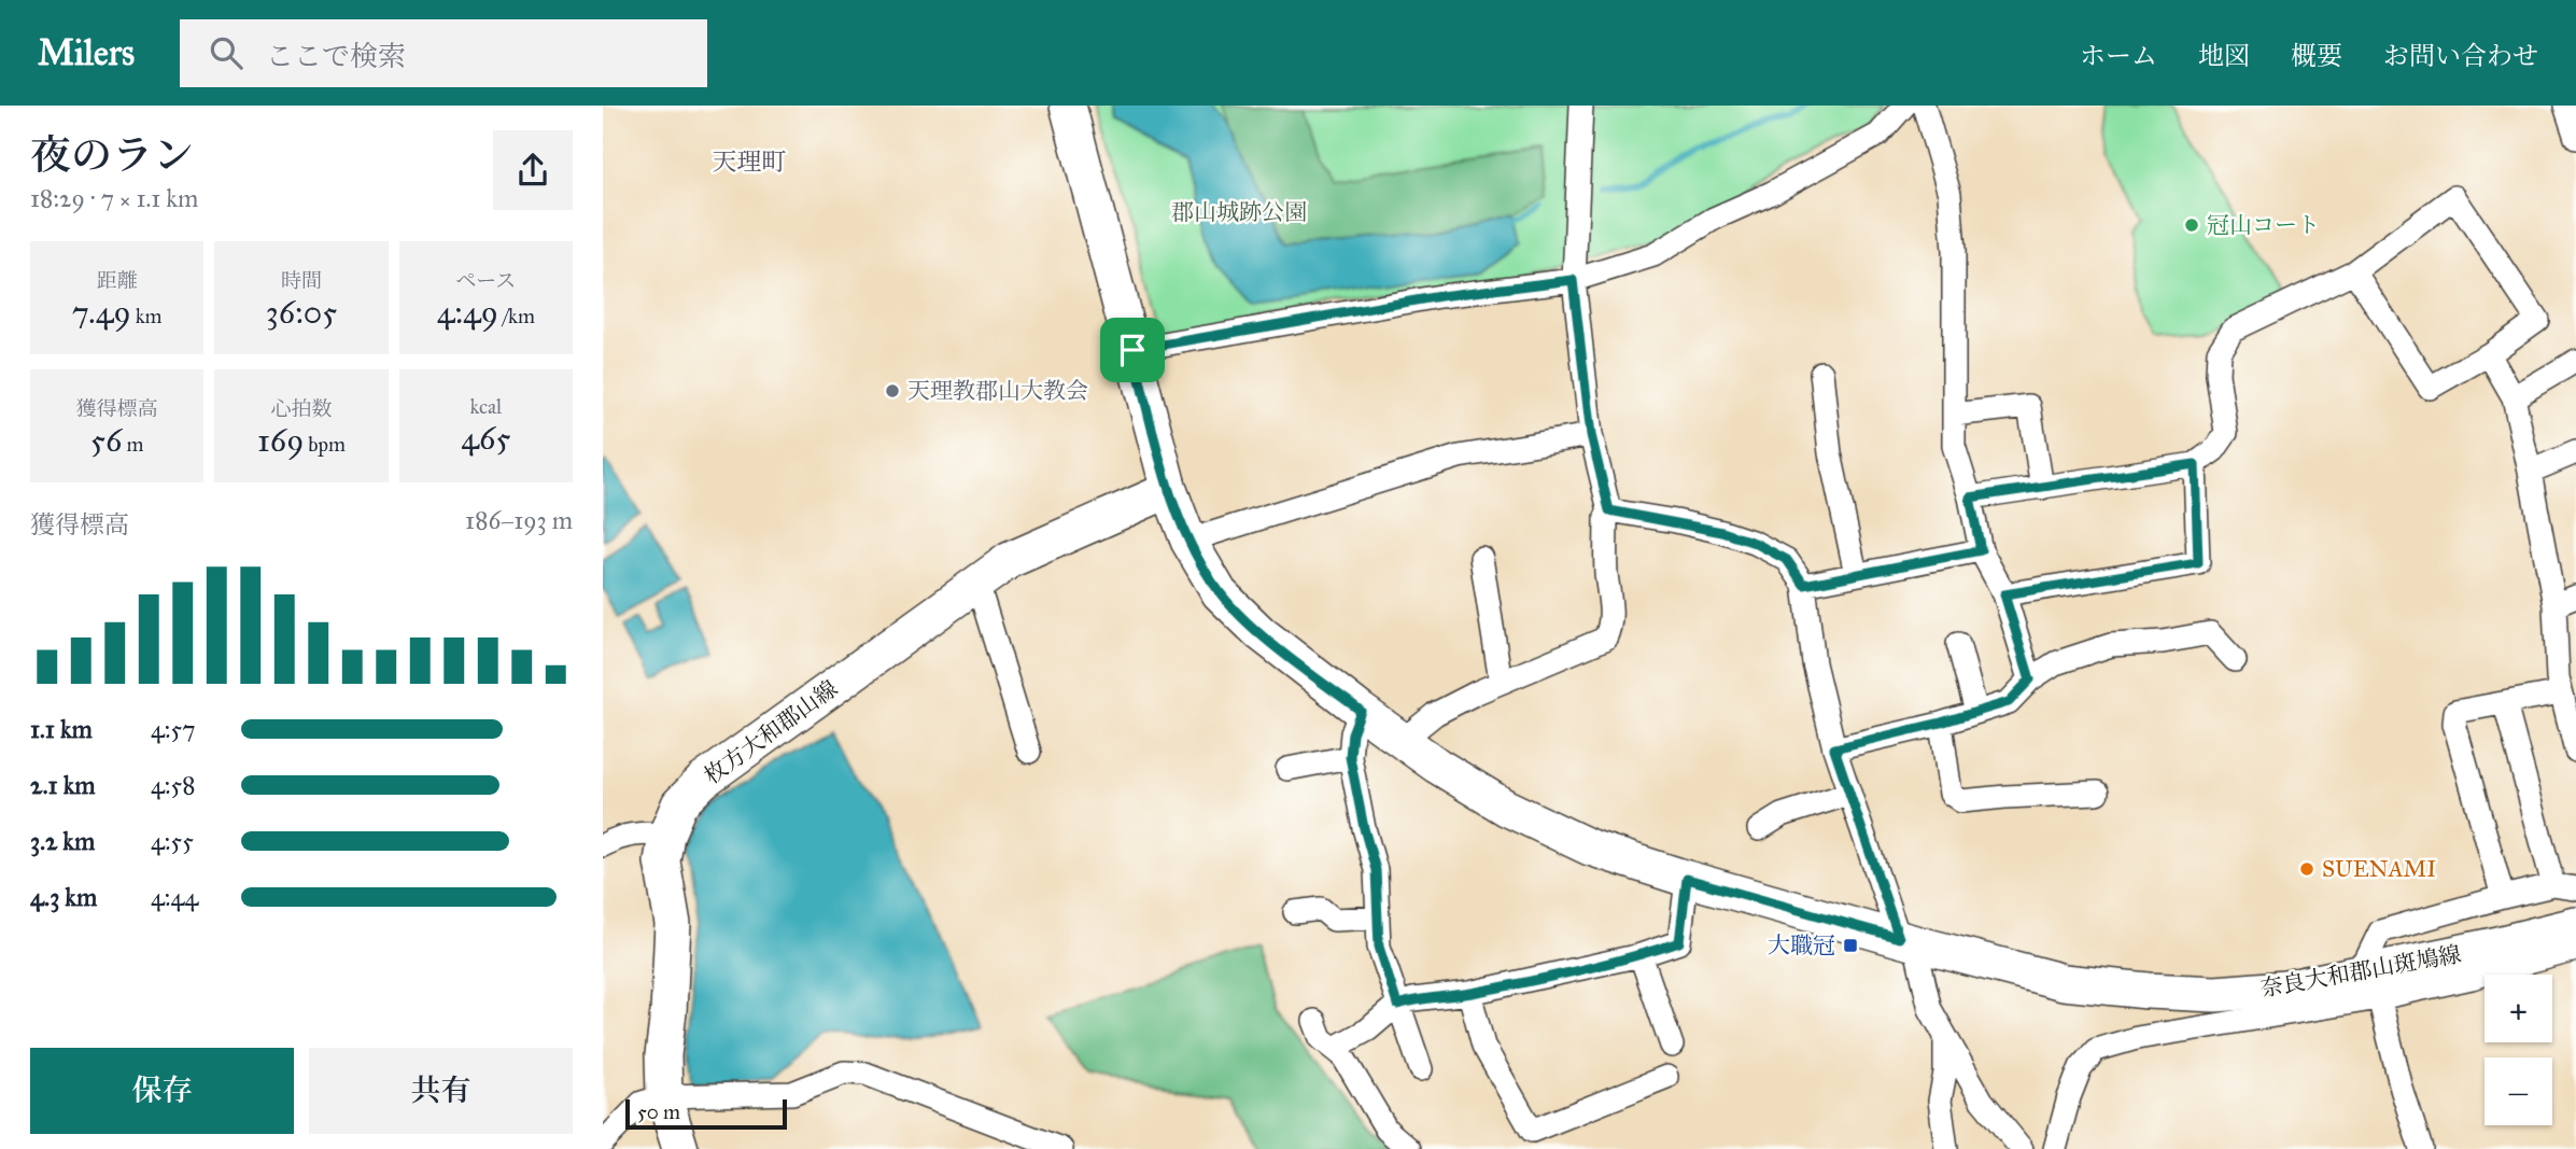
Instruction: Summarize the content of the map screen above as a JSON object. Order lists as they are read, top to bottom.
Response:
{
  "streets": {
    "main road": ["枚方大和郡山線", "奈良大和郡山斑鳩線"]
  },
  "crossings": [
    ["枚方大和郡山線", "奈良大和郡山斑鳩線"]
  ],
  "districts": ["天理町"],
  "parks": ["郡山城跡公園"],
  "places": {
    "other": ["冠山コート", "天理教郡山大教会", "SUENAMI"],
    "transit": ["大職冠"]
  },
  "scale_bar": "50 m",
  "page": {
    "header": "Milers",
    "search": "ここで検索",
    "nav": [
      "ホーム",
      "地図",
      "概要",
      "お問い合わせ"
    ],
    "heading": ["夜のラン", "18:29 · 7 × 1.1 km"],
    "stats": [
      ["距離", "7.49 km"],
      ["時間", "36:05"],
      ["ペース", "4:49 /km"],
      ["獲得標高", "56 m"],
      ["心拍数", "169 bpm"],
      ["kcal", "465"]
    ],
    "chart": ["獲得標高", "186–193 m"],
    "list": [
      {
        "name": "1.1 km",
        "note": "4:57"
      },
      {
        "name": "2.1 km",
        "note": "4:58"
      },
      {
        "name": "3.2 km",
        "note": "4:55"
      },
      {
        "name": "4.3 km",
        "note": "4:44"
      }
    ],
    "map_buttons": ["+", "−"],
    "buttons": ["保存", "共有"],
    "scale": "50 m"
  }
}
